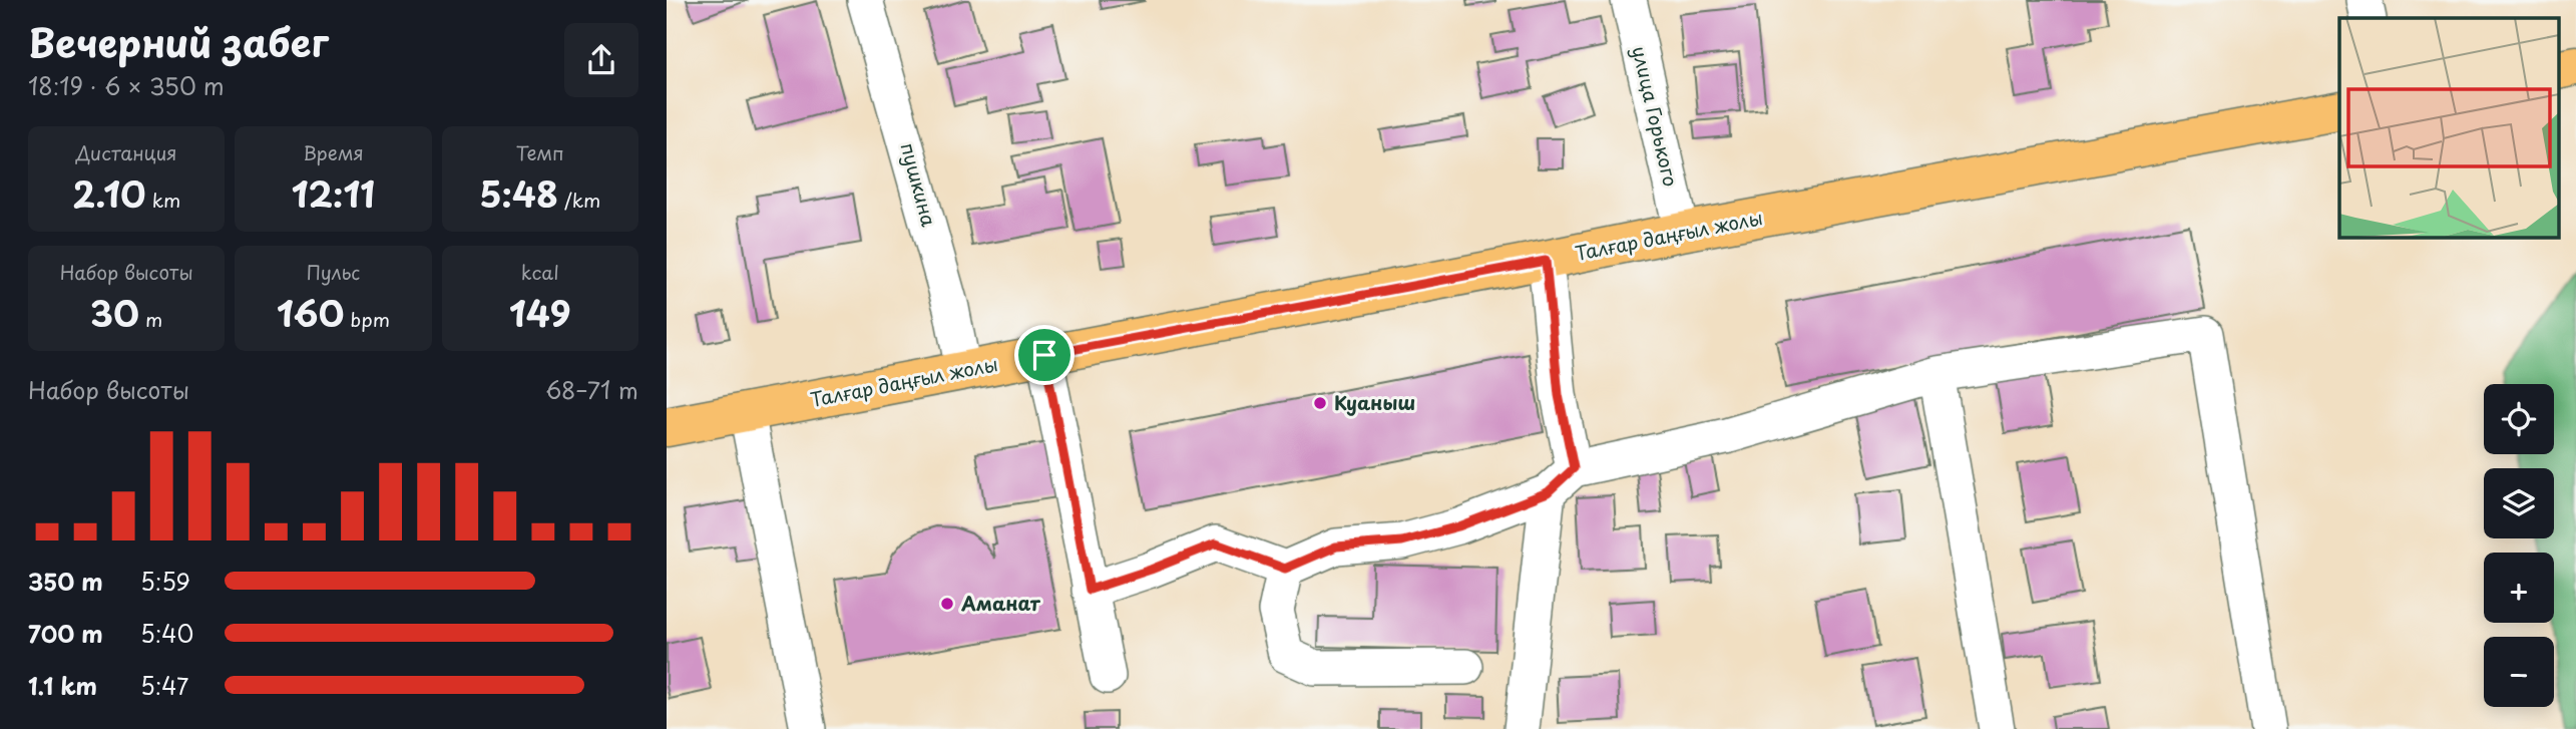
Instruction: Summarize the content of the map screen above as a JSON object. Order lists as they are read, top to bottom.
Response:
{
  "streets": {
    "main road": ["Талғар даңғыл жолы"],
    "street": ["улица Горького", "пушкина"]
  },
  "crossings": [
    ["улица Горького", "Талғар даңғыл жолы"],
    ["пушкина", "Талғар даңғыл жолы"]
  ],
  "places": ["Куаныш", "Аманат"],
  "page": {
    "heading": ["Вечерний забег", "18:19 · 6 × 350 m"],
    "stats": [
      ["Дистанция", "2.10 km"],
      ["Время", "12:11"],
      ["Темп", "5:48 /km"],
      ["Набор высоты", "30 m"],
      ["Пульс", "160 bpm"],
      ["kcal", "149"]
    ],
    "chart": ["Набор высоты", "68–71 m"],
    "map_buttons": ["+", "−"],
    "list": [
      {
        "name": "350 m",
        "note": "5:59"
      },
      {
        "name": "700 m",
        "note": "5:40"
      },
      {
        "name": "1.1 km",
        "note": "5:47"
      }
    ]
  }
}
